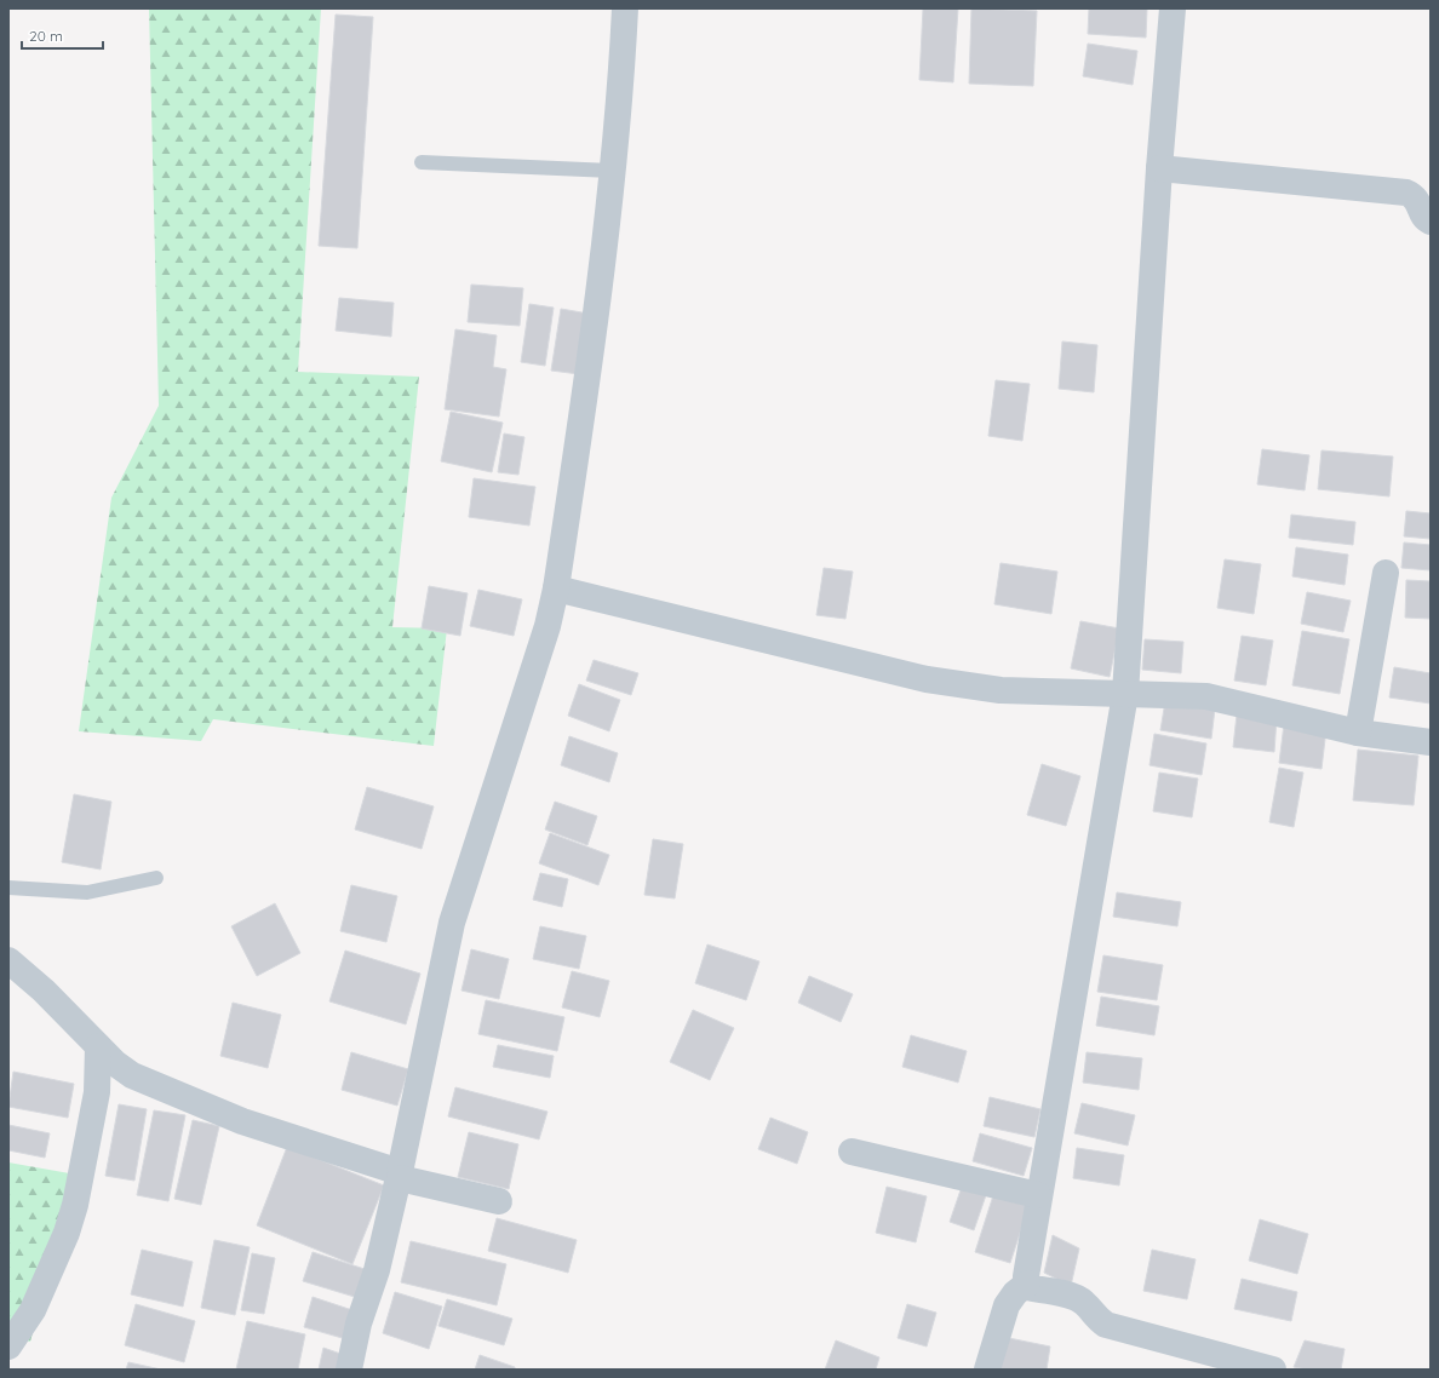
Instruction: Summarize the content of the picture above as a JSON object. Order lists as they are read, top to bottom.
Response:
{
  "scale_bar": "20 m"
}
